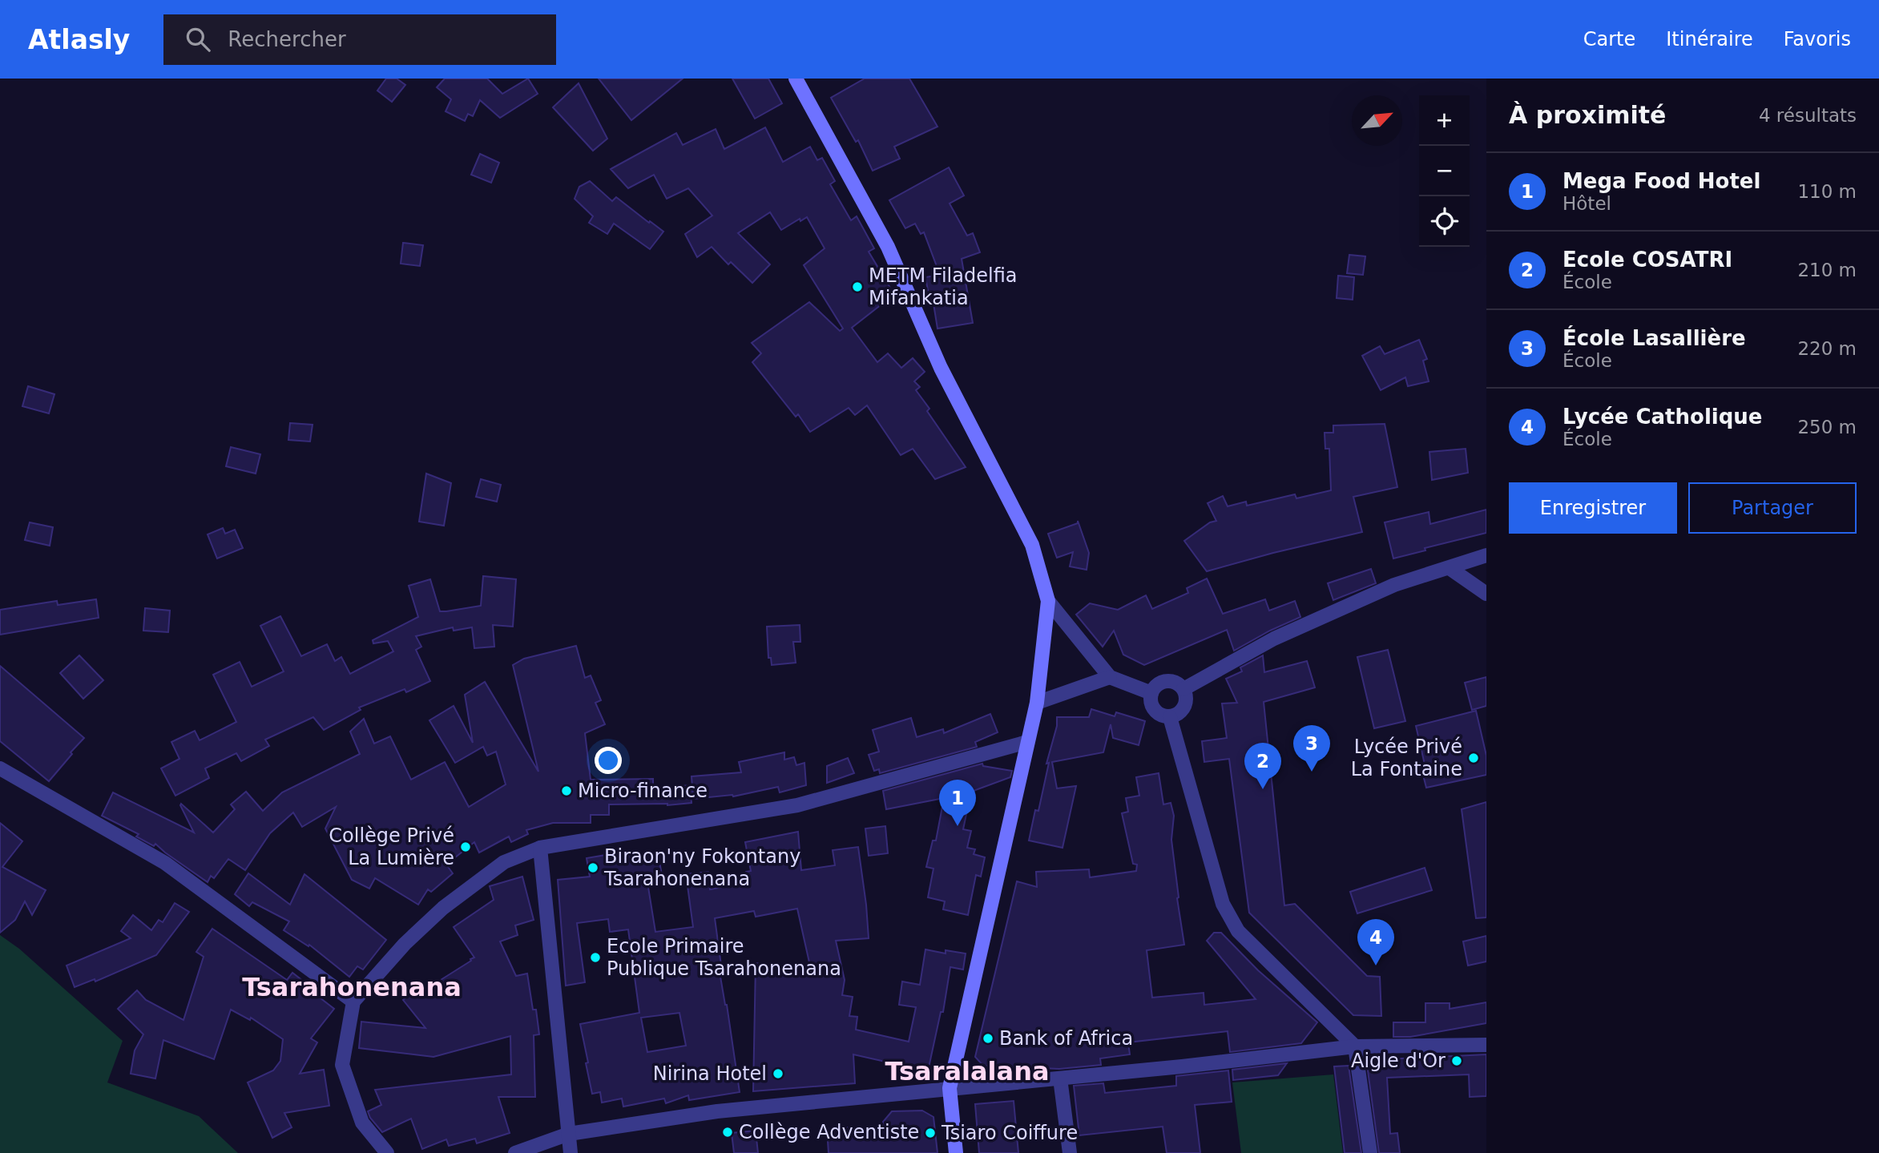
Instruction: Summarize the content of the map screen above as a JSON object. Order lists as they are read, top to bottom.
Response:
{
  "districts": ["Tsarahonenana", "Tsaralalana"],
  "places": [
    "METM Filadelfia Mifankatia",
    "Lycée Privé La Fontaine",
    "Micro-finance",
    "Collège Privé La Lumière",
    "Biraon'ny Fokontany Tsarahonenana",
    "Ecole Primaire Publique Tsarahonenana",
    "Bank of Africa",
    "Aigle d'Or",
    "Nirina Hotel",
    "Collège Adventiste",
    "Tsiaro Coiffure"
  ],
  "north": "top right",
  "page": {
    "header": "Atlasly",
    "search": "Rechercher",
    "nav": ["Carte", "Itinéraire", "Favoris"],
    "heading": ["À proximité", "4 résultats"],
    "map_buttons": ["+", "−"],
    "list": [
      {
        "mark": "1",
        "name": "Mega Food Hotel",
        "note": "Hôtel",
        "value": "110 m"
      },
      {
        "mark": "2",
        "name": "Ecole COSATRI",
        "note": "École",
        "value": "210 m"
      },
      {
        "mark": "3",
        "name": "École Lasallière",
        "note": "École",
        "value": "220 m"
      },
      {
        "mark": "4",
        "name": "Lycée Catholique",
        "note": "École",
        "value": "250 m"
      }
    ],
    "buttons": ["Enregistrer", "Partager"],
    "pins": [
      "3",
      "2",
      "1",
      "4"
    ]
  }
}
